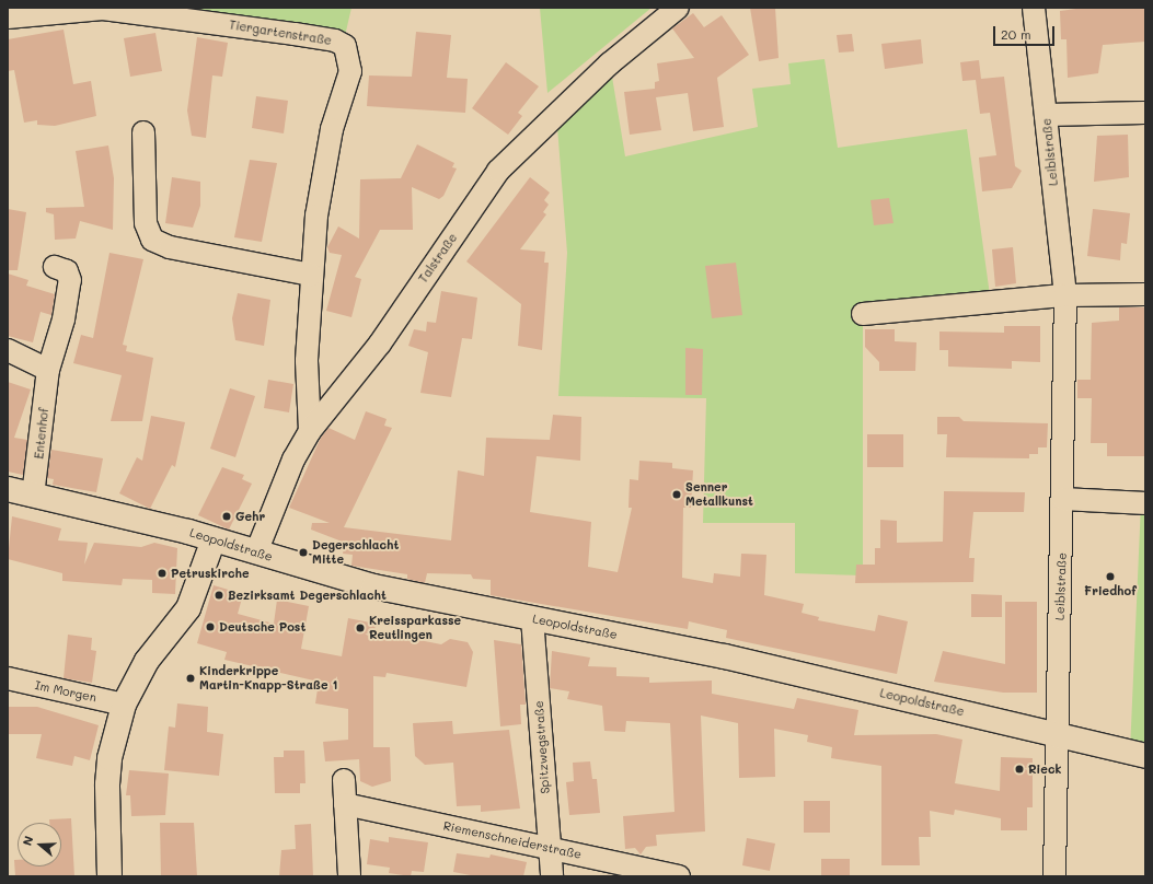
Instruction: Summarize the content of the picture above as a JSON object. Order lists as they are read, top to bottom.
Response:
{
  "streets": {
    "street": [
      "Tiergartenstraße",
      "Leiblstraße",
      "Talstraße",
      "Entenhof",
      "Leopoldstraße",
      "Im Morgen",
      "Spitzwegstraße",
      "Riemenschneiderstraße"
    ]
  },
  "crossings": [
    ["Tiergartenstraße", "Talstraße"],
    ["Leiblstraße", "Leopoldstraße"],
    ["Talstraße", "Leopoldstraße"],
    ["Entenhof", "Leopoldstraße"],
    ["Leopoldstraße", "Spitzwegstraße"],
    ["Spitzwegstraße", "Riemenschneiderstraße"]
  ],
  "places": [
    "Senner Metallkunst",
    "Gehr",
    "Degerschlacht Mitte",
    "Petruskirche",
    "Friedhof",
    "Bezirksamt Degerschlacht",
    "Deutsche Post",
    "Kreissparkasse Reutlingen",
    "Kinderkrippe Martin-Knapp-Straße 1",
    "Rieck"
  ],
  "scale_bar": "20 m",
  "north": "left"
}
